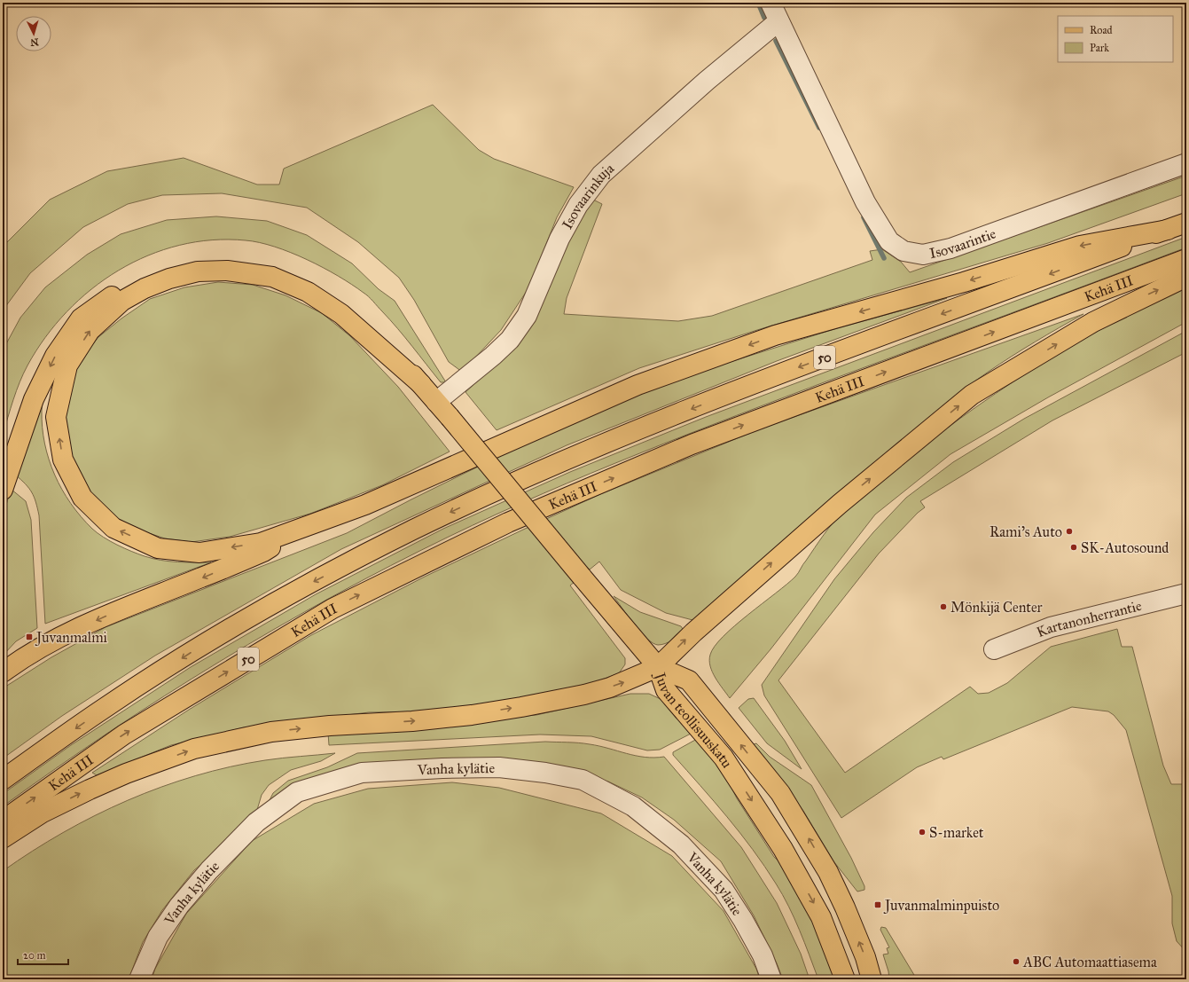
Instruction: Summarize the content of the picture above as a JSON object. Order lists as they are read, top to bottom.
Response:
{
  "streets": {
    "main road": ["Kehä III", "50", "Juvan teollisuuskatu"],
    "street": [
      "Isovaarinkuja",
      "Isovaarintie",
      "Kartanonherrantie",
      "Vanha kylätie"
    ]
  },
  "crossings": [
    ["Isovaarinkuja", "Isovaarintie"]
  ],
  "places": {
    "other": [
      "Rami's Auto",
      "SK-Autosound",
      "Mönkijä Center",
      "S-market",
      "ABC Automaattiasema"
    ],
    "transit": ["Juvanmalmi", "Juvanmalminpuisto"]
  },
  "legend": ["Road", "Park"],
  "scale_bar": "20 m",
  "north": "bottom"
}
